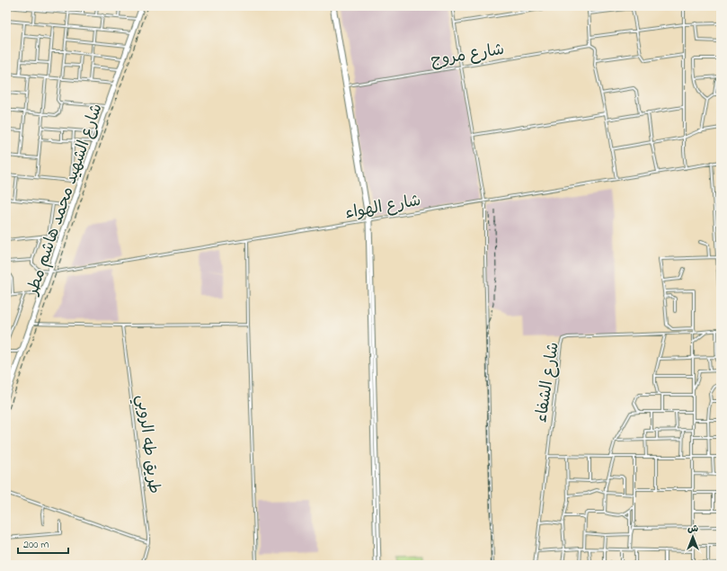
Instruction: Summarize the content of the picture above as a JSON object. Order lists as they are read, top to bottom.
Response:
{
  "streets": {
    "main road": ["شارع الشهيد محمد هاشم مطر"],
    "street": [
      "شارع مروج",
      "شارع الهواء",
      "شارع الشفاء",
      "طريق طه الروبي"
    ]
  },
  "crossings": [
    ["شارع الشهيد محمد هاشم مطر", "شارع الهواء"]
  ],
  "scale_bar": "200 m",
  "north": "top"
}
